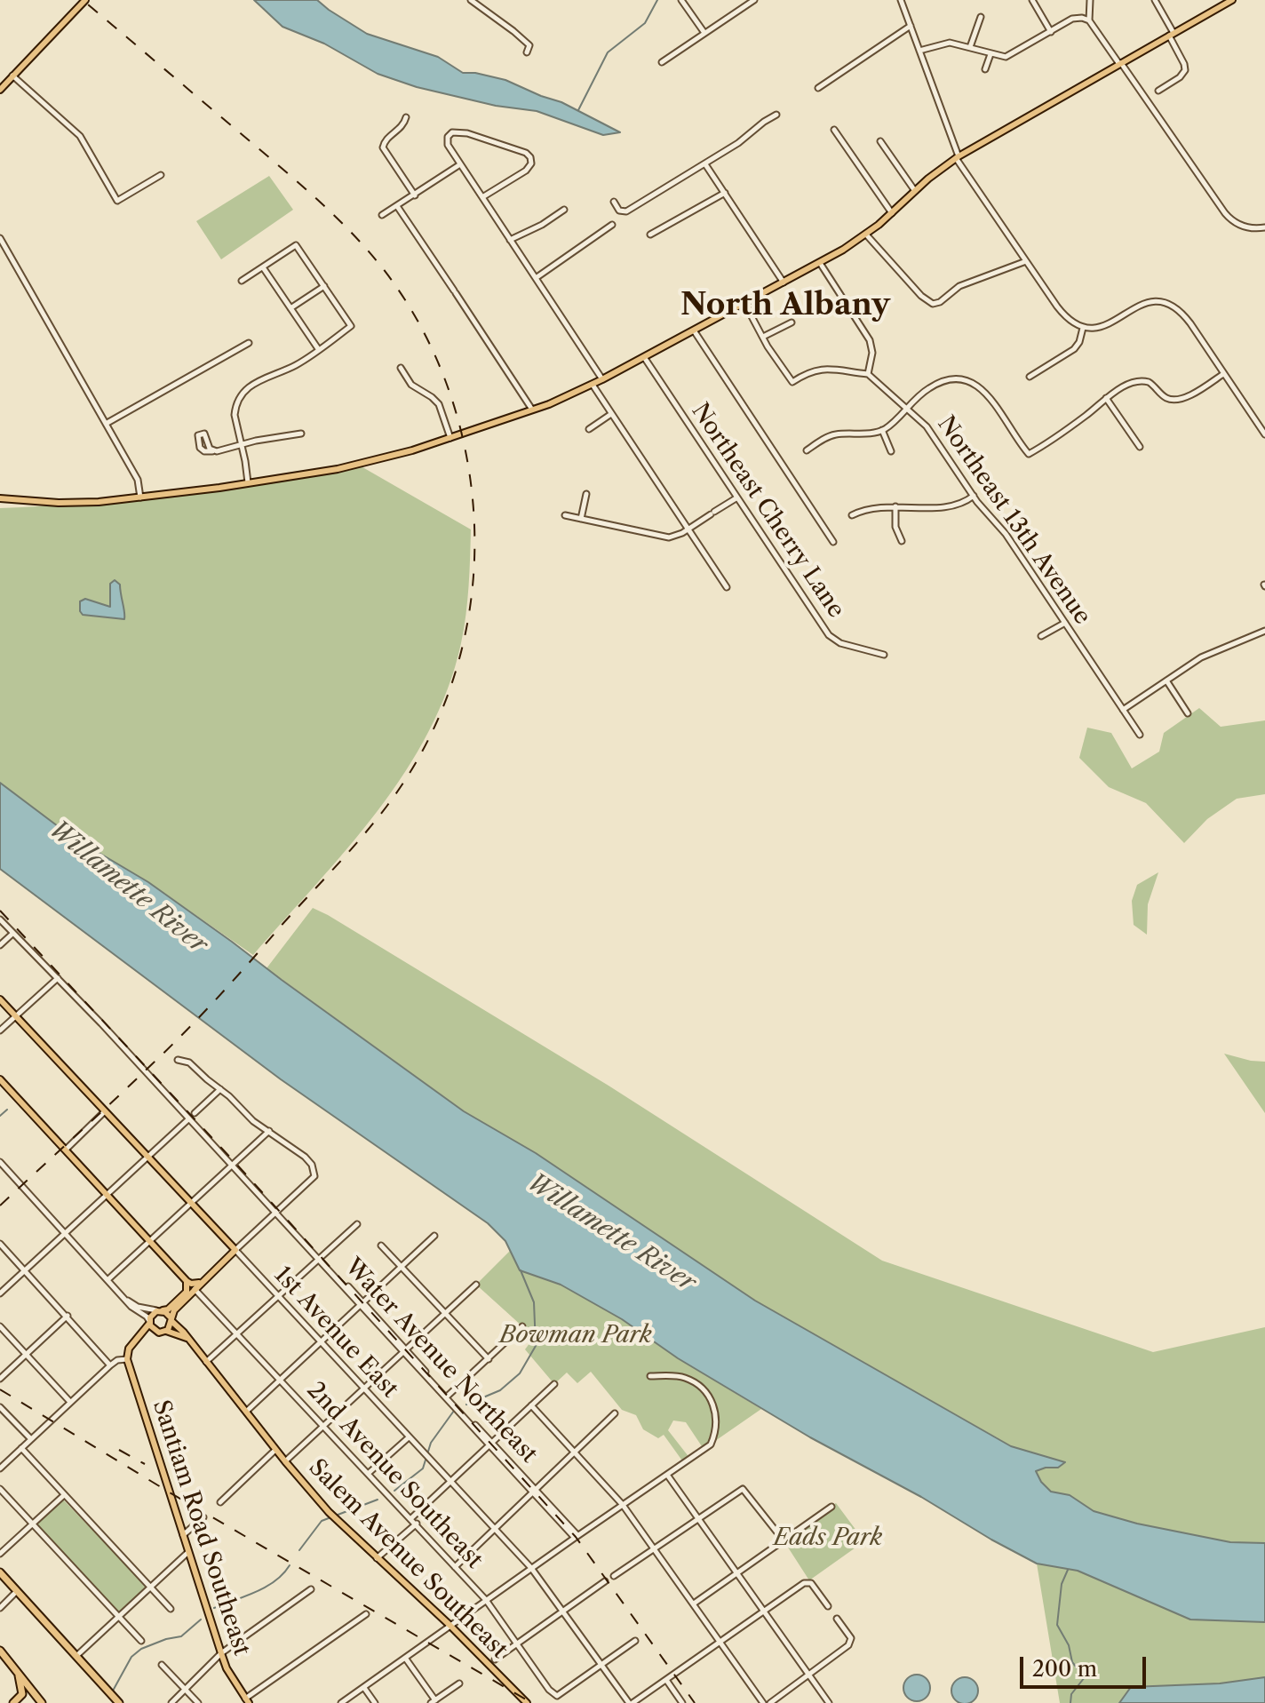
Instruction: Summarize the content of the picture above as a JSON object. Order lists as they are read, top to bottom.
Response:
{
  "streets": {
    "main road": ["1st Avenue East", "Santiam Road Southeast", "Salem Avenue Southeast"],
    "street": [
      "Northeast Cherry Lane",
      "Northeast 13th Avenue",
      "Water Avenue Northeast",
      "2nd Avenue Southeast"
    ]
  },
  "crossings": [
    ["1st Avenue East", "2nd Avenue Southeast"]
  ],
  "districts": ["North Albany"],
  "water": ["Willamette River"],
  "parks": ["Bowman Park", "Eads Park"],
  "scale_bar": "200 m"
}
